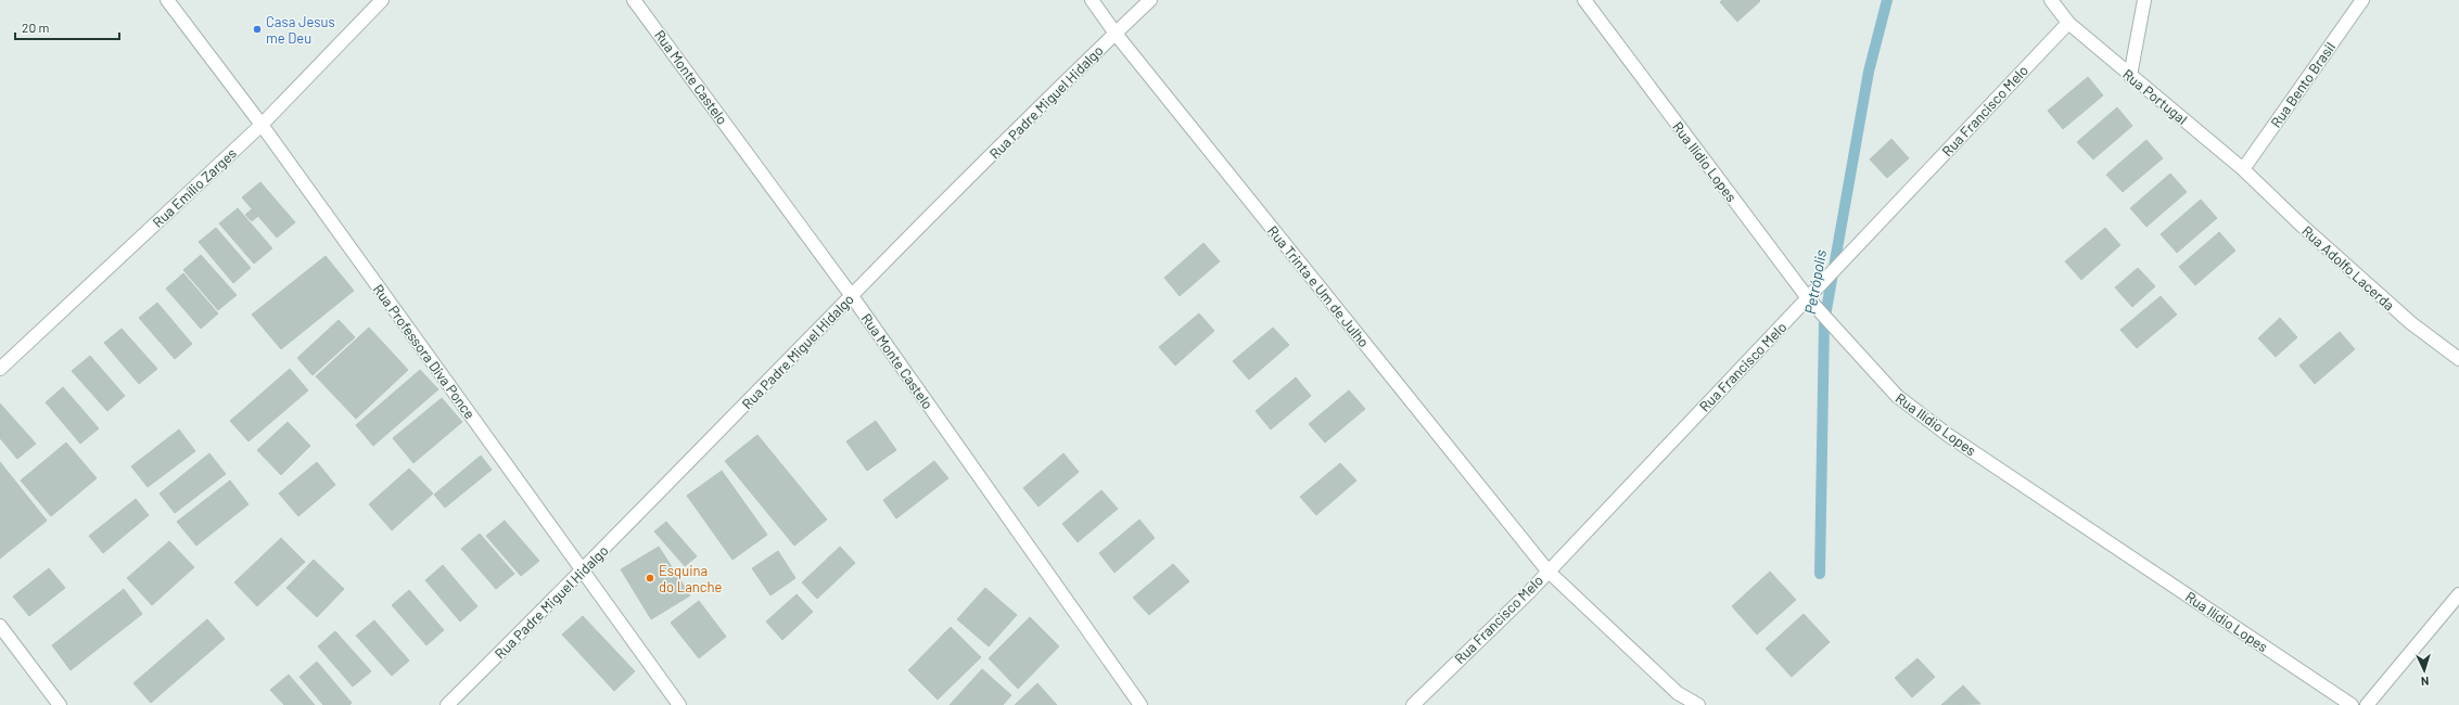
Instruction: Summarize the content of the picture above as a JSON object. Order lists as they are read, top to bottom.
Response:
{
  "streets": {
    "street": [
      "Rua Monte Castelo",
      "Rua Bento Brasil",
      "Rua Portugal",
      "Rua Padre Miguel Hidalgo",
      "Rua Francisco Melo",
      "Rua Ilídio Lopes",
      "Rua Emílio Zarges",
      "Rua Adolfo Lacerda",
      "Rua Trinta e Um de Julho",
      "Rua Professora Diva Ponce"
    ]
  },
  "crossings": [
    ["Rua Monte Castelo", "Rua Padre Miguel Hidalgo"],
    ["Rua Bento Brasil", "Rua Portugal"],
    ["Rua Bento Brasil", "Rua Adolfo Lacerda"],
    ["Rua Portugal", "Rua Francisco Melo"],
    ["Rua Portugal", "Rua Adolfo Lacerda"],
    ["Rua Padre Miguel Hidalgo", "Rua Trinta e Um de Julho"],
    ["Rua Padre Miguel Hidalgo", "Rua Professora Diva Ponce"],
    ["Rua Francisco Melo", "Rua Ilídio Lopes"],
    ["Rua Francisco Melo", "Rua Trinta e Um de Julho"],
    ["Rua Emílio Zarges", "Rua Professora Diva Ponce"]
  ],
  "water": ["Petrópolis"],
  "places": ["Casa Jesus me Deu", "Esquina do Lanche"],
  "scale_bar": "20 m",
  "north": "bottom"
}
